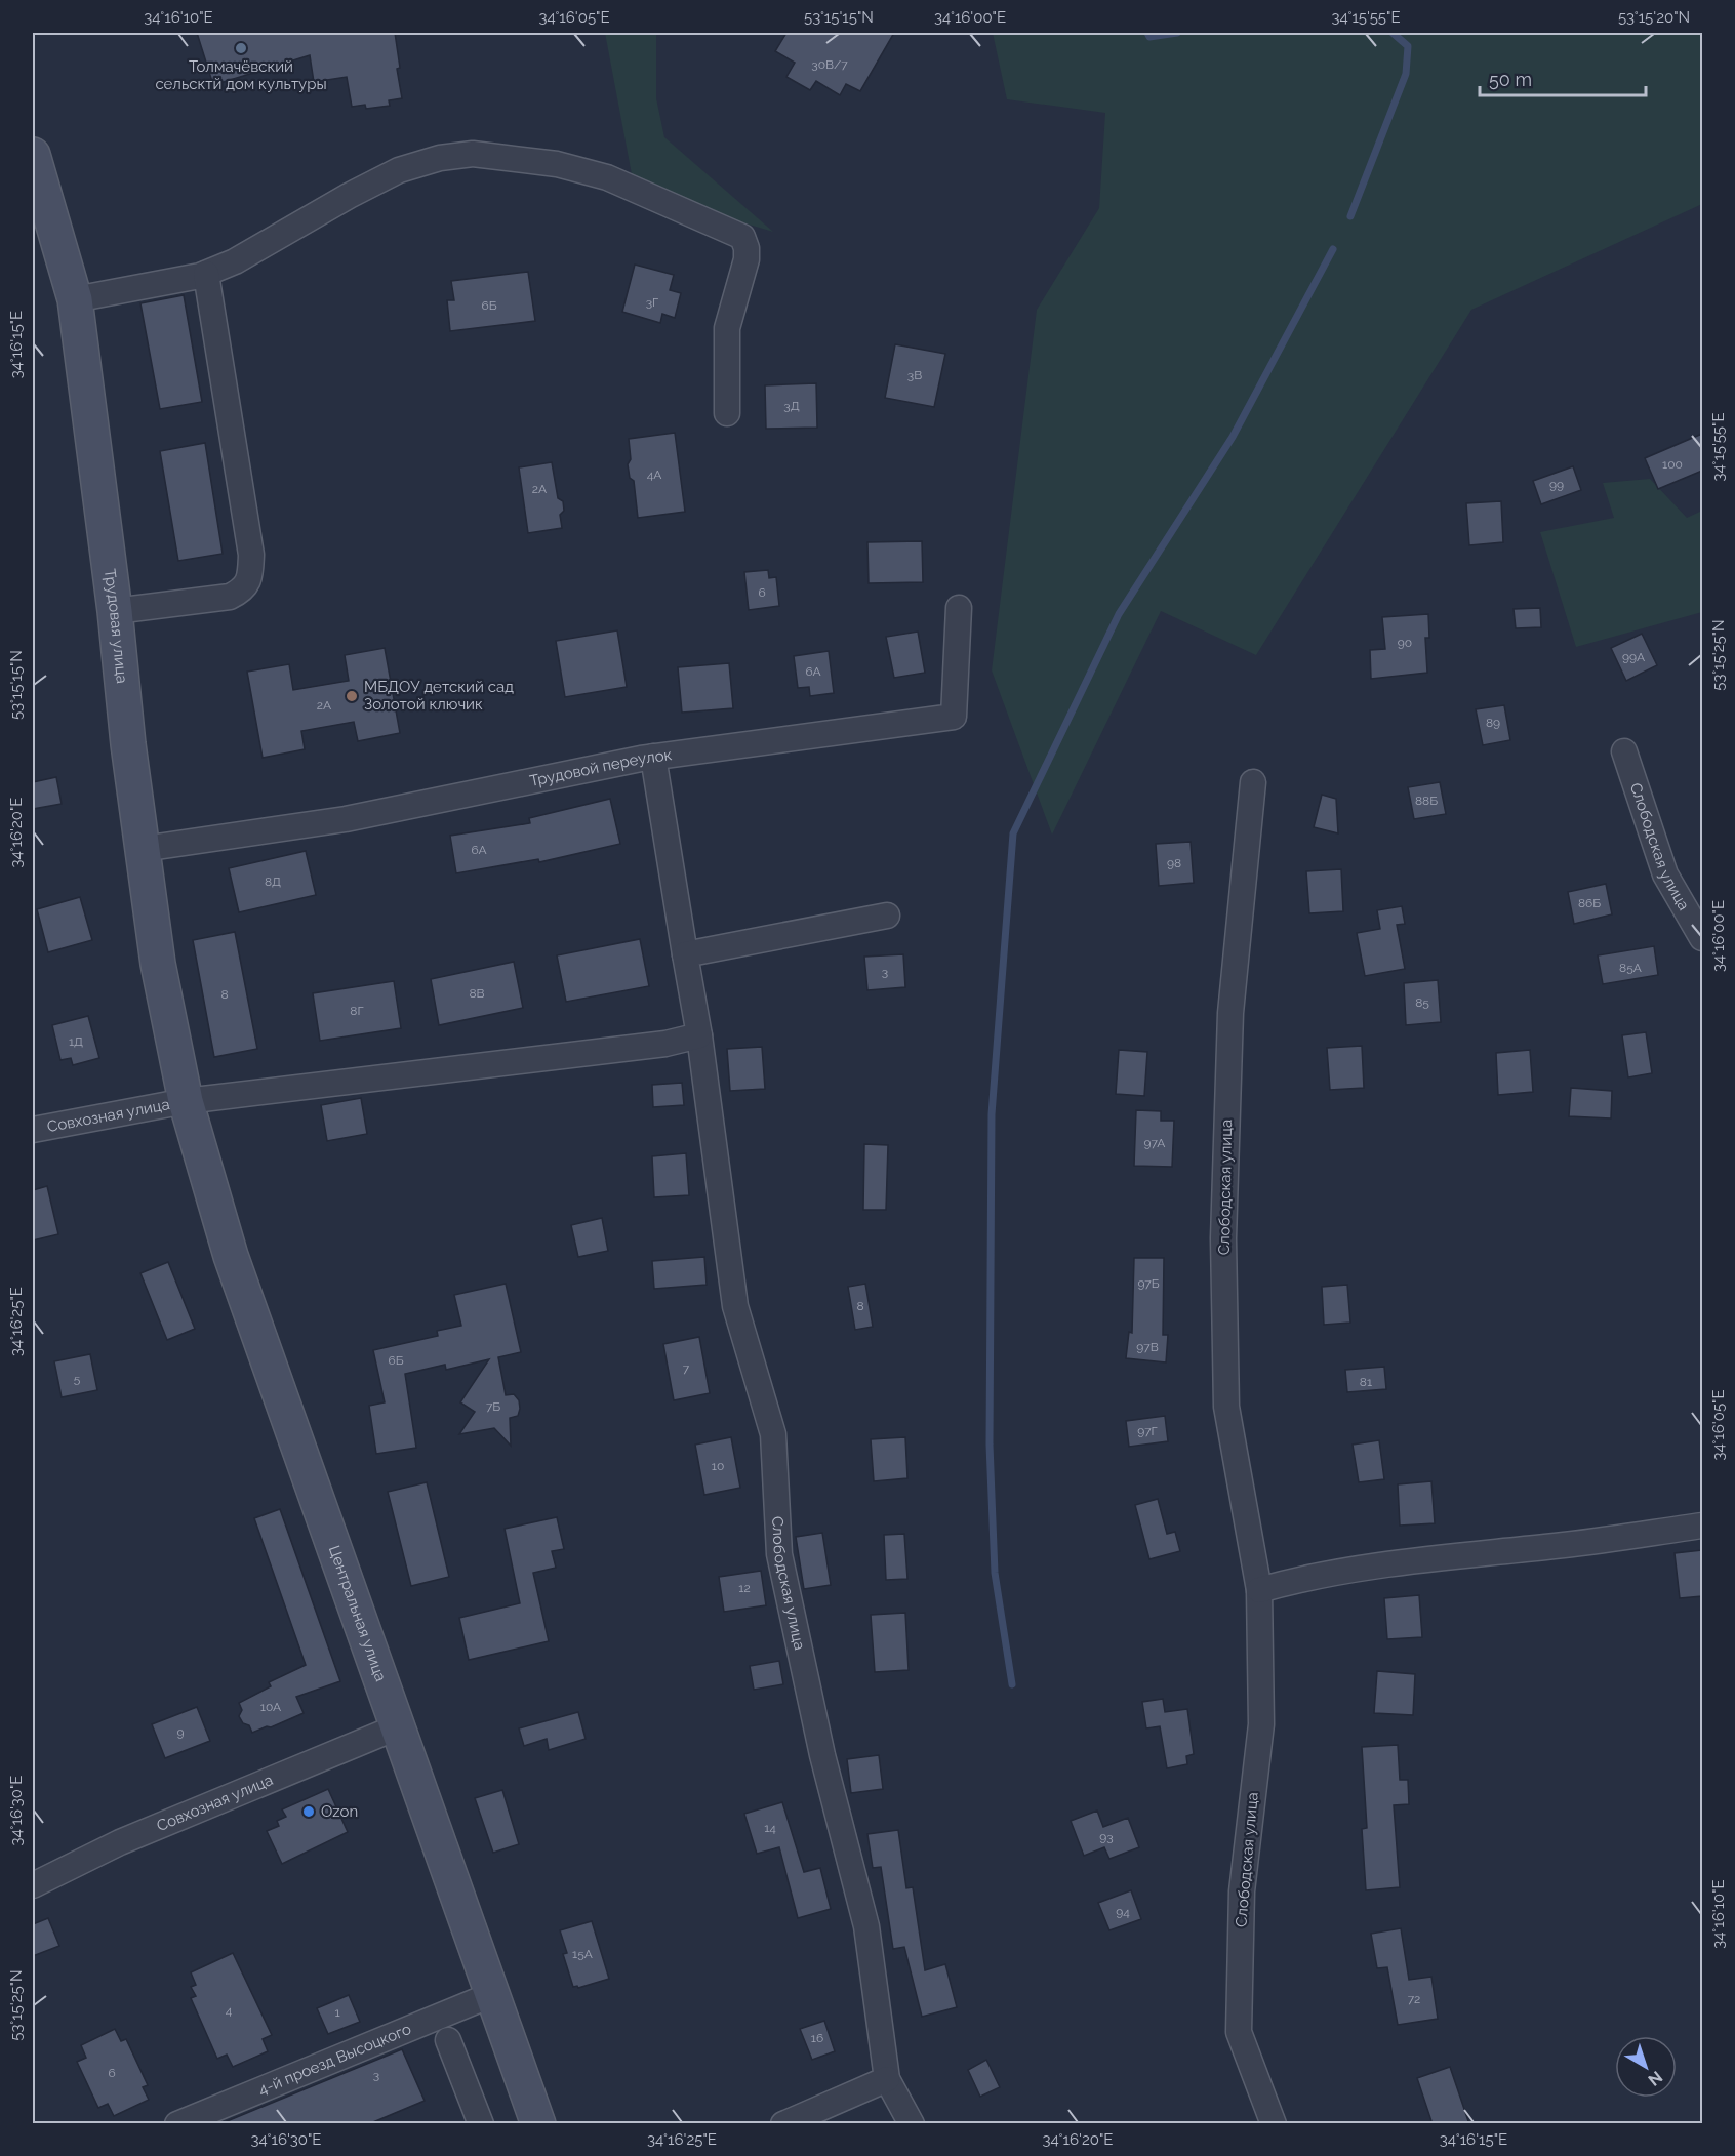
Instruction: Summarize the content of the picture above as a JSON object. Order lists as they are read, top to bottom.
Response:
{
  "streets": {
    "street": [
      "Трудовая улица",
      "Трудовой переулок",
      "Слободская улица",
      "Совхозная улица",
      "Центральная улица",
      "4-й проезд Высоцкого"
    ]
  },
  "crossings": [
    ["Трудовая улица", "Трудовой переулок"],
    ["Трудовая улица", "Совхозная улица"],
    ["Трудовая улица", "Центральная улица"],
    ["Совхозная улица", "Центральная улица"],
    ["Центральная улица", "4-й проезд Высоцкого"]
  ],
  "places": ["Толмачёвский сельсктй дом культуры", "МБДОУ детский сад Золотой ключик", "Ozon"],
  "house_numbers": [
    "30В/7",
    "3Г",
    "6Б",
    "3В",
    "3Д",
    "100",
    "4А",
    "99",
    "2А",
    "6",
    "90",
    "99А",
    "6А",
    "2А",
    "89",
    "88Б",
    "6А",
    "98",
    "8Д",
    "86Б",
    "85А",
    "3",
    "8В",
    "8",
    "85",
    "8Г",
    "1Д",
    "97А",
    "97Б",
    "8",
    "97В",
    "6Б",
    "7",
    "5",
    "81",
    "7Б",
    "97Г",
    "10",
    "12",
    "10А",
    "9",
    "14",
    "93",
    "94",
    "15А",
    "72",
    "4",
    "1",
    "16",
    "6",
    "3"
  ],
  "scale_bar": "50 m",
  "north": "bottom right",
  "coordinates": [
    "34°16'10\"E",
    "34°16'05\"E",
    "53°15'15\"N",
    "34°16'00\"E",
    "34°15'55\"E",
    "53°15'20\"N",
    "34°16'15\"E",
    "53°15'25\"N",
    "34°16'20\"E",
    "34°16'25\"E",
    "34°16'30\"E"
  ]
}
